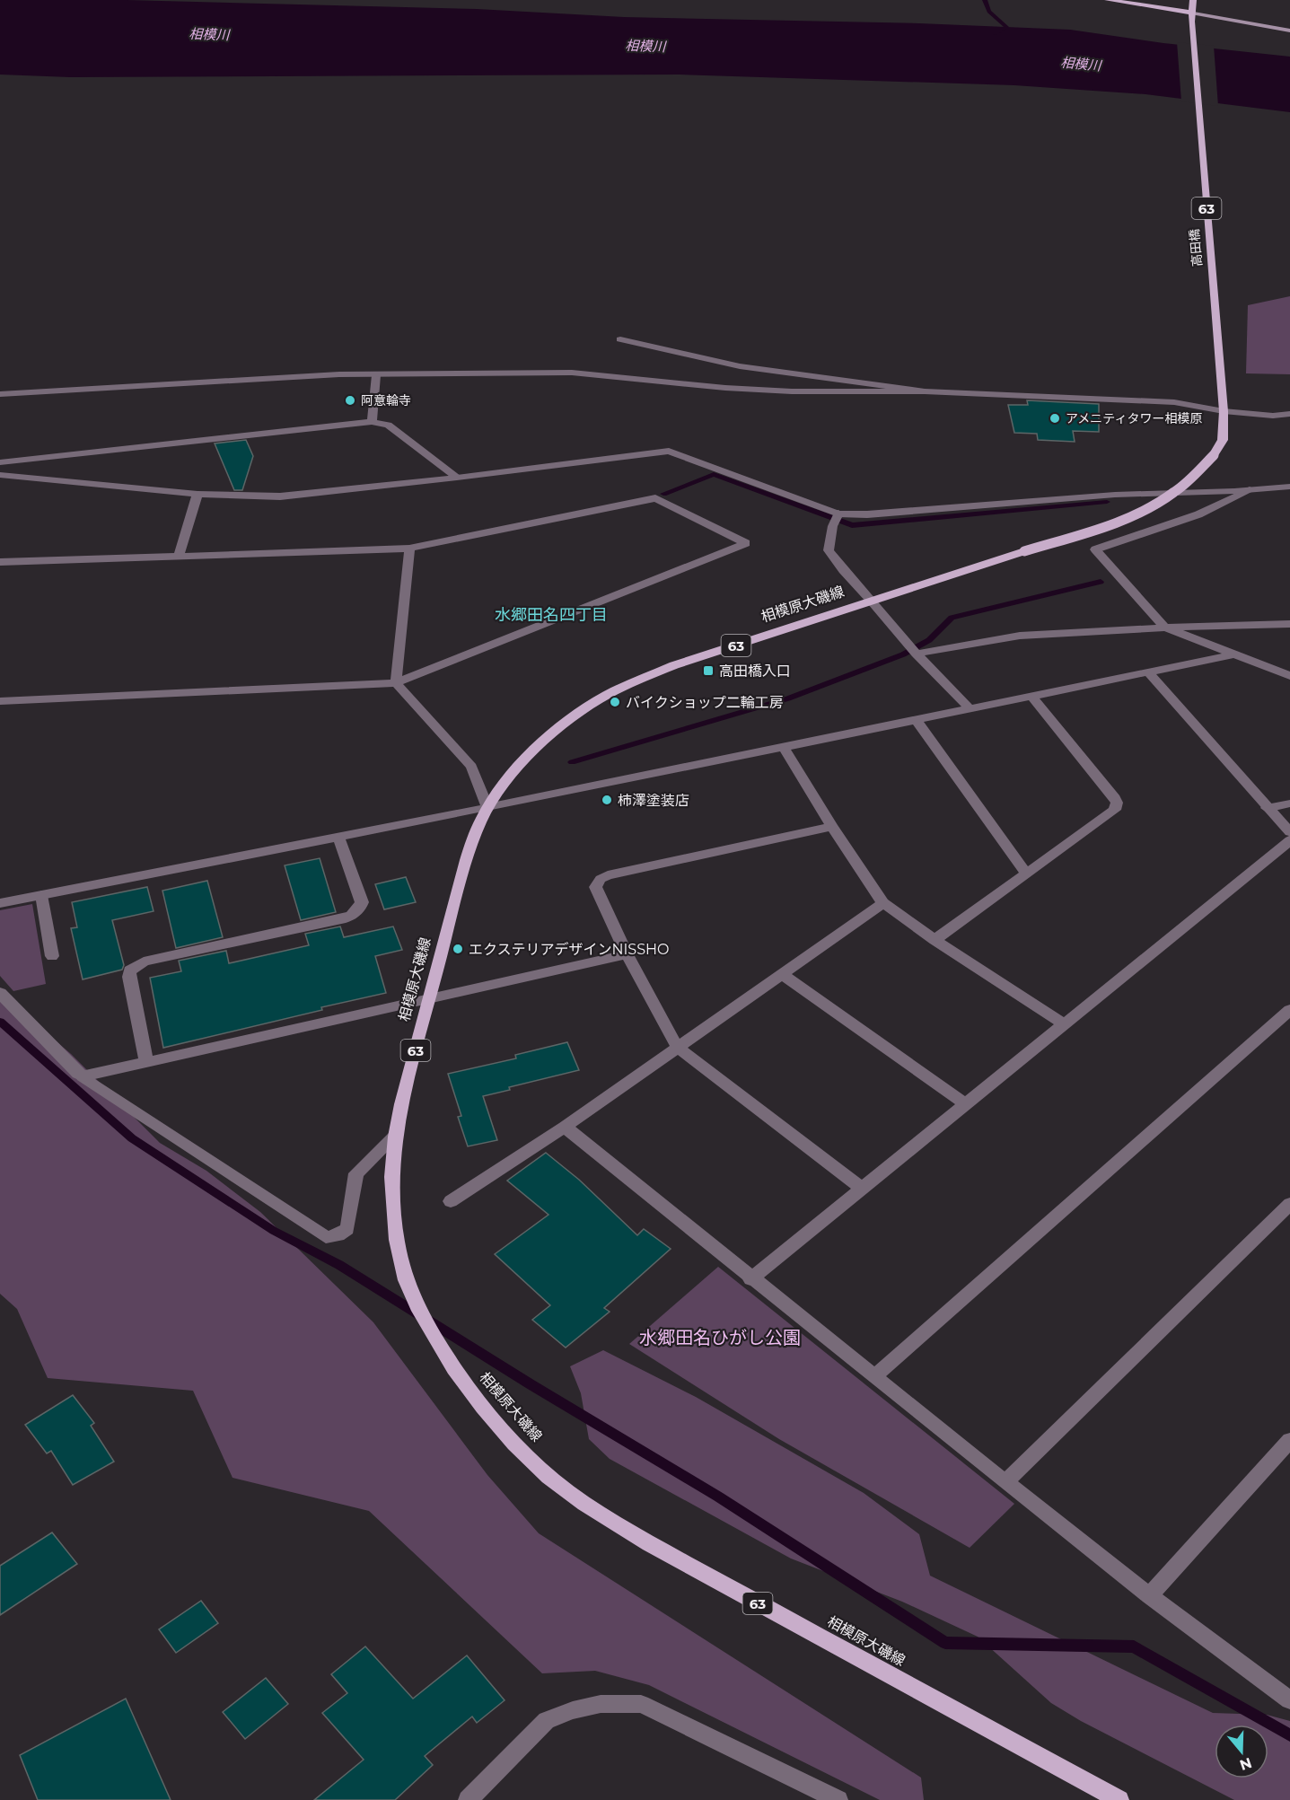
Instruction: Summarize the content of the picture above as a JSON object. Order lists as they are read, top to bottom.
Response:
{
  "streets": {
    "main road": ["63", "高田橋", "相模原大磯線"]
  },
  "crossings": [
    ["高田橋", "相模原大磯線"]
  ],
  "districts": ["水郷田名四丁目"],
  "water": ["相模川"],
  "parks": ["水郷田名ひがし公園"],
  "places": {
    "other": [
      "阿意輪寺",
      "アメニティタワー相模原",
      "バイクショップ二輪工房",
      "柿澤塗装店",
      "エクステリアデザインNISSHO"
    ],
    "transit": ["高田橋入口"]
  },
  "north": "bottom"
}
